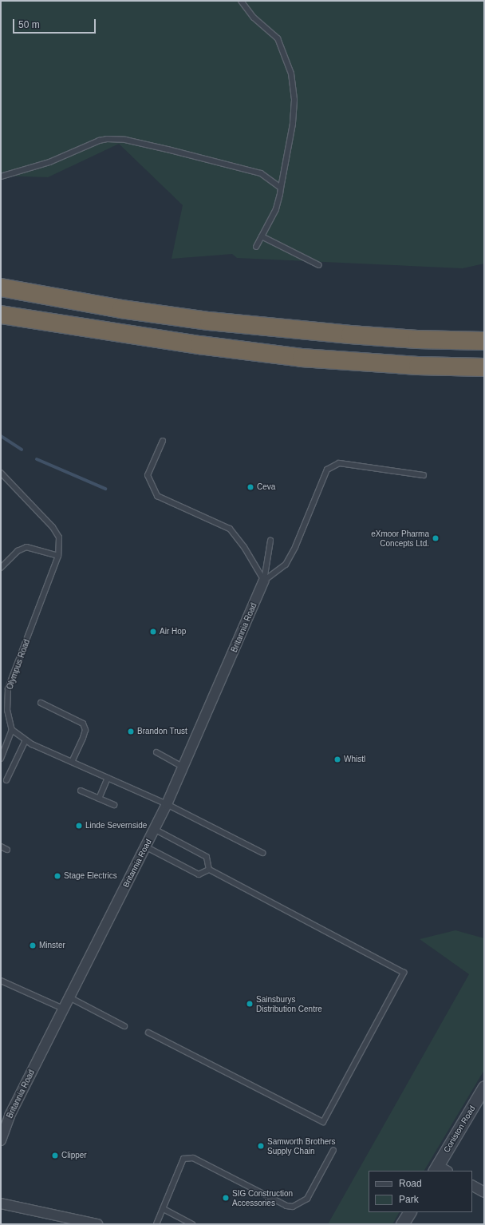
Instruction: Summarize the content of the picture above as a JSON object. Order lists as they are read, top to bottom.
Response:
{
  "streets": {
    "street": ["Britannia Road", "Coniston Road"],
    "lane": ["Olympus Road"]
  },
  "places": [
    "Ceva",
    "eXmoor Pharma Concepts Ltd.",
    "Air Hop",
    "Brandon Trust",
    "Whistl",
    "Linde Severnside",
    "Stage Electrics",
    "Minster",
    "Sainsburys Distribution Centre",
    "Samworth Brothers Supply Chain",
    "Clipper",
    "SIG Construction Accessories"
  ],
  "legend": ["Road", "Park"],
  "scale_bar": "50 m"
}
